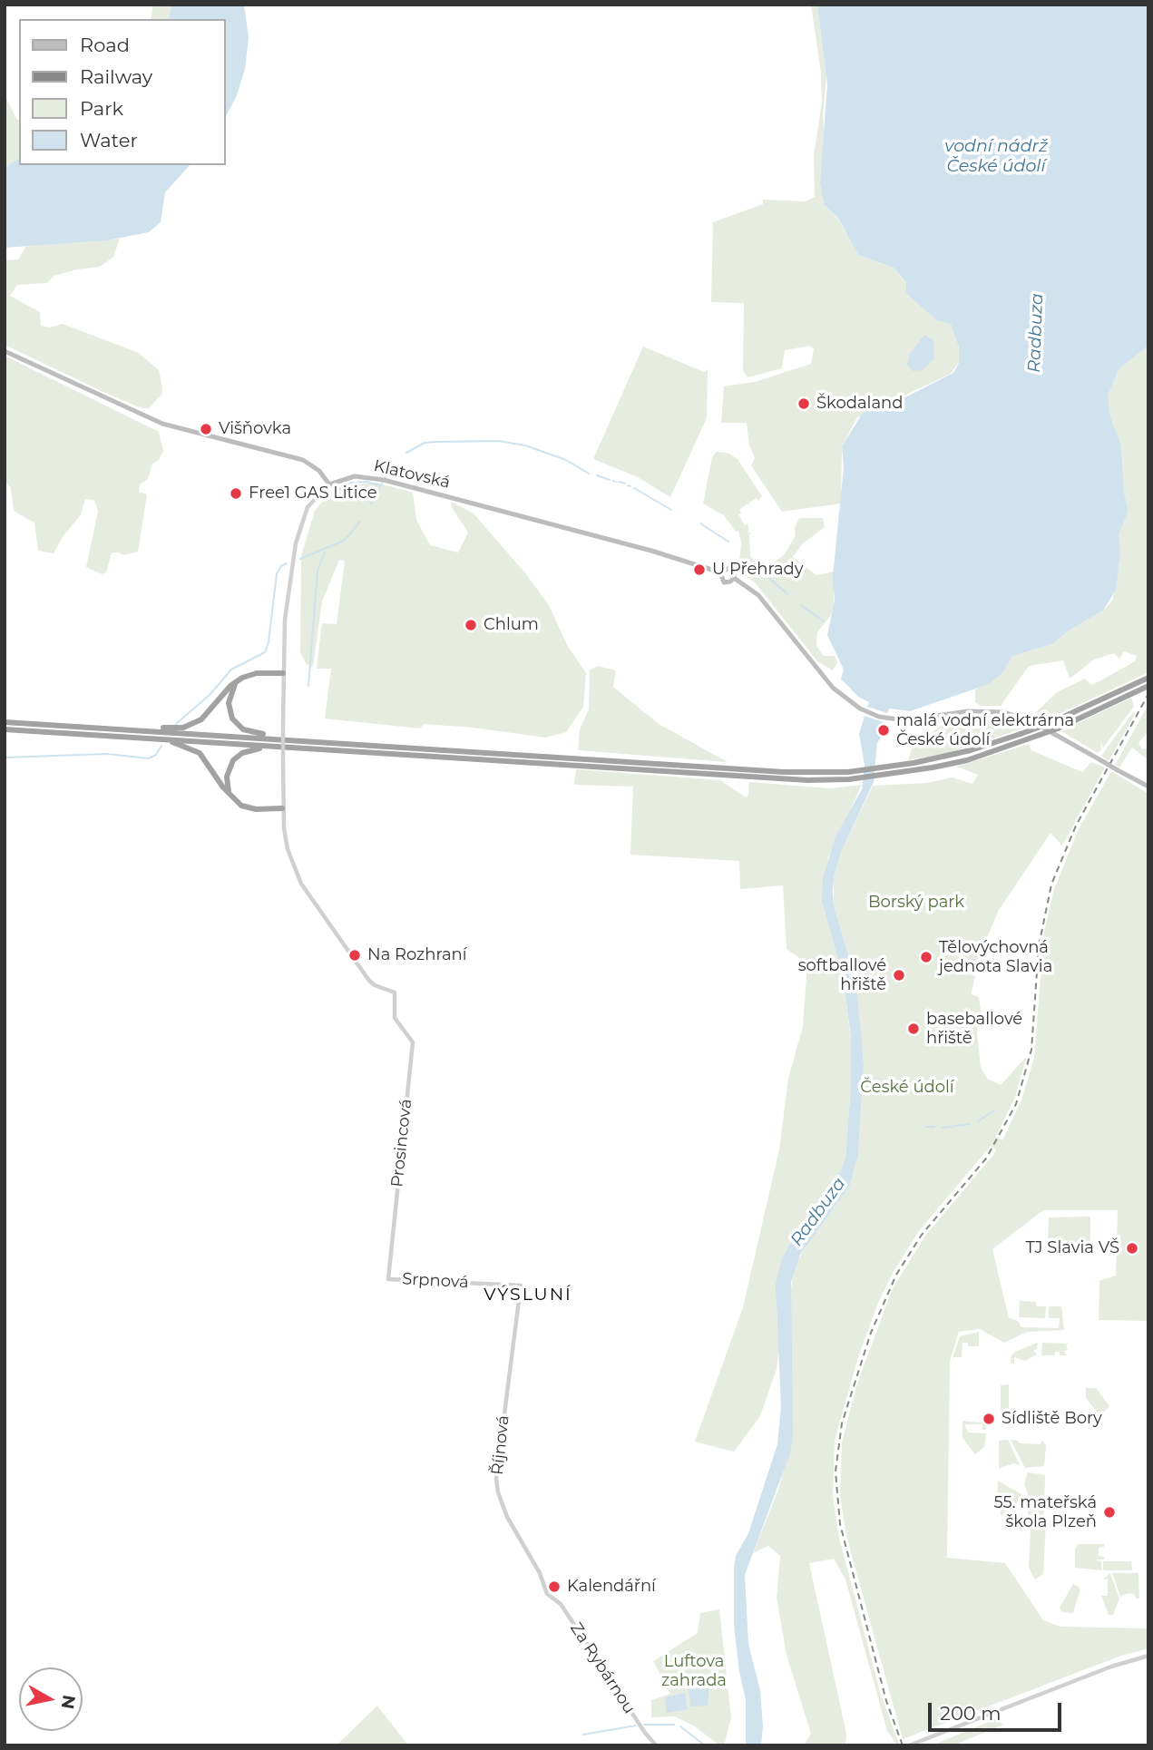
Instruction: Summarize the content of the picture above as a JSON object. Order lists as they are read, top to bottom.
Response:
{
  "streets": {
    "main road": ["Klatovská"],
    "street": [
      "Prosincová",
      "Srpnová",
      "Říjnová",
      "Za Rybárnou"
    ]
  },
  "crossings": [
    ["Prosincová", "Srpnová"],
    ["Srpnová", "Říjnová"],
    ["Říjnová", "Za Rybárnou"]
  ],
  "districts": ["VÝSLUNÍ"],
  "water": ["vodní nádrž České údolí", "Radbuza"],
  "parks": ["Borský park", "České údolí", "Luftova zahrada"],
  "places": [
    "Škodaland",
    "Višňovka",
    "Free1 GAS Litice",
    "U Přehrady",
    "Chlum",
    "malá vodní elektrárna České údolí",
    "Na Rozhraní",
    "Tělovýchovná jednota Slavia",
    "softballové hřiště",
    "baseballové hřiště",
    "TJ Slavia VŠ",
    "Sídliště Bory",
    "55. mateřská škola Plzeň",
    "Kalendářní"
  ],
  "legend": [
    "Road",
    "Railway",
    "Park",
    "Water"
  ],
  "scale_bar": "200 m",
  "north": "right"
}
